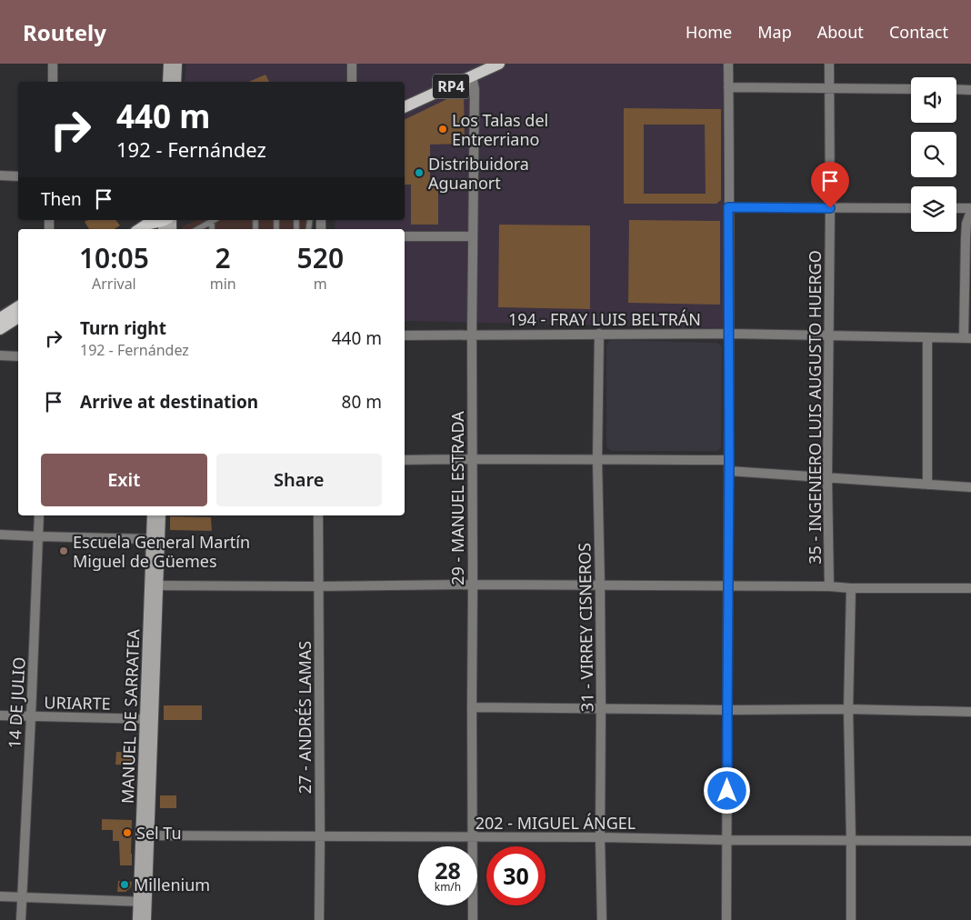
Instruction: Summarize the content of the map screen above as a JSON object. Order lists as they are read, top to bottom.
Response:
{
  "streets": {
    "main road": ["RP4", "MANUEL DE SARRATEA"],
    "street": [
      "194 - FRAY LUIS BELTRÁN",
      "35 - INGENIERO LUIS AUGUSTO HUERGO",
      "29 - MANUEL ESTRADA",
      "31 - VIRREY CISNEROS",
      "14 DE JULIO",
      "URIARTE",
      "27 - ANDRÉS LAMAS",
      "202 - MIGUEL ÁNGEL"
    ]
  },
  "crossings": [
    ["RP4", "29 - MANUEL ESTRADA"],
    ["194 - FRAY LUIS BELTRÁN", "35 - INGENIERO LUIS AUGUSTO HUERGO"],
    ["194 - FRAY LUIS BELTRÁN", "29 - MANUEL ESTRADA"],
    ["194 - FRAY LUIS BELTRÁN", "31 - VIRREY CISNEROS"],
    ["29 - MANUEL ESTRADA", "202 - MIGUEL ÁNGEL"],
    ["31 - VIRREY CISNEROS", "202 - MIGUEL ÁNGEL"],
    ["14 DE JULIO", "URIARTE"],
    ["URIARTE", "MANUEL DE SARRATEA"],
    ["MANUEL DE SARRATEA", "202 - MIGUEL ÁNGEL"],
    ["27 - ANDRÉS LAMAS", "202 - MIGUEL ÁNGEL"]
  ],
  "places": [
    "Los Talas del Entrerriano",
    "Distribuidora Aguanort",
    "Escuela General Martín Miguel de Güemes",
    "Sel Tu",
    "Millenium"
  ],
  "page": {
    "header": "Routely",
    "nav": [
      "Home",
      "Map",
      "About",
      "Contact"
    ],
    "turn": ["440 m", "192 - Fernández"],
    "then": "Then",
    "eta": [
      "10:05",
      "Arrival",
      "2",
      "min",
      "520",
      "m"
    ],
    "list": [
      {
        "name": "Turn right",
        "note": "192 - Fernández",
        "value": "440 m"
      },
      {
        "name": "Arrive at destination",
        "value": "80 m"
      }
    ],
    "buttons": ["Exit", "Share"],
    "speed": "28 km/h",
    "limit": "30"
  }
}
